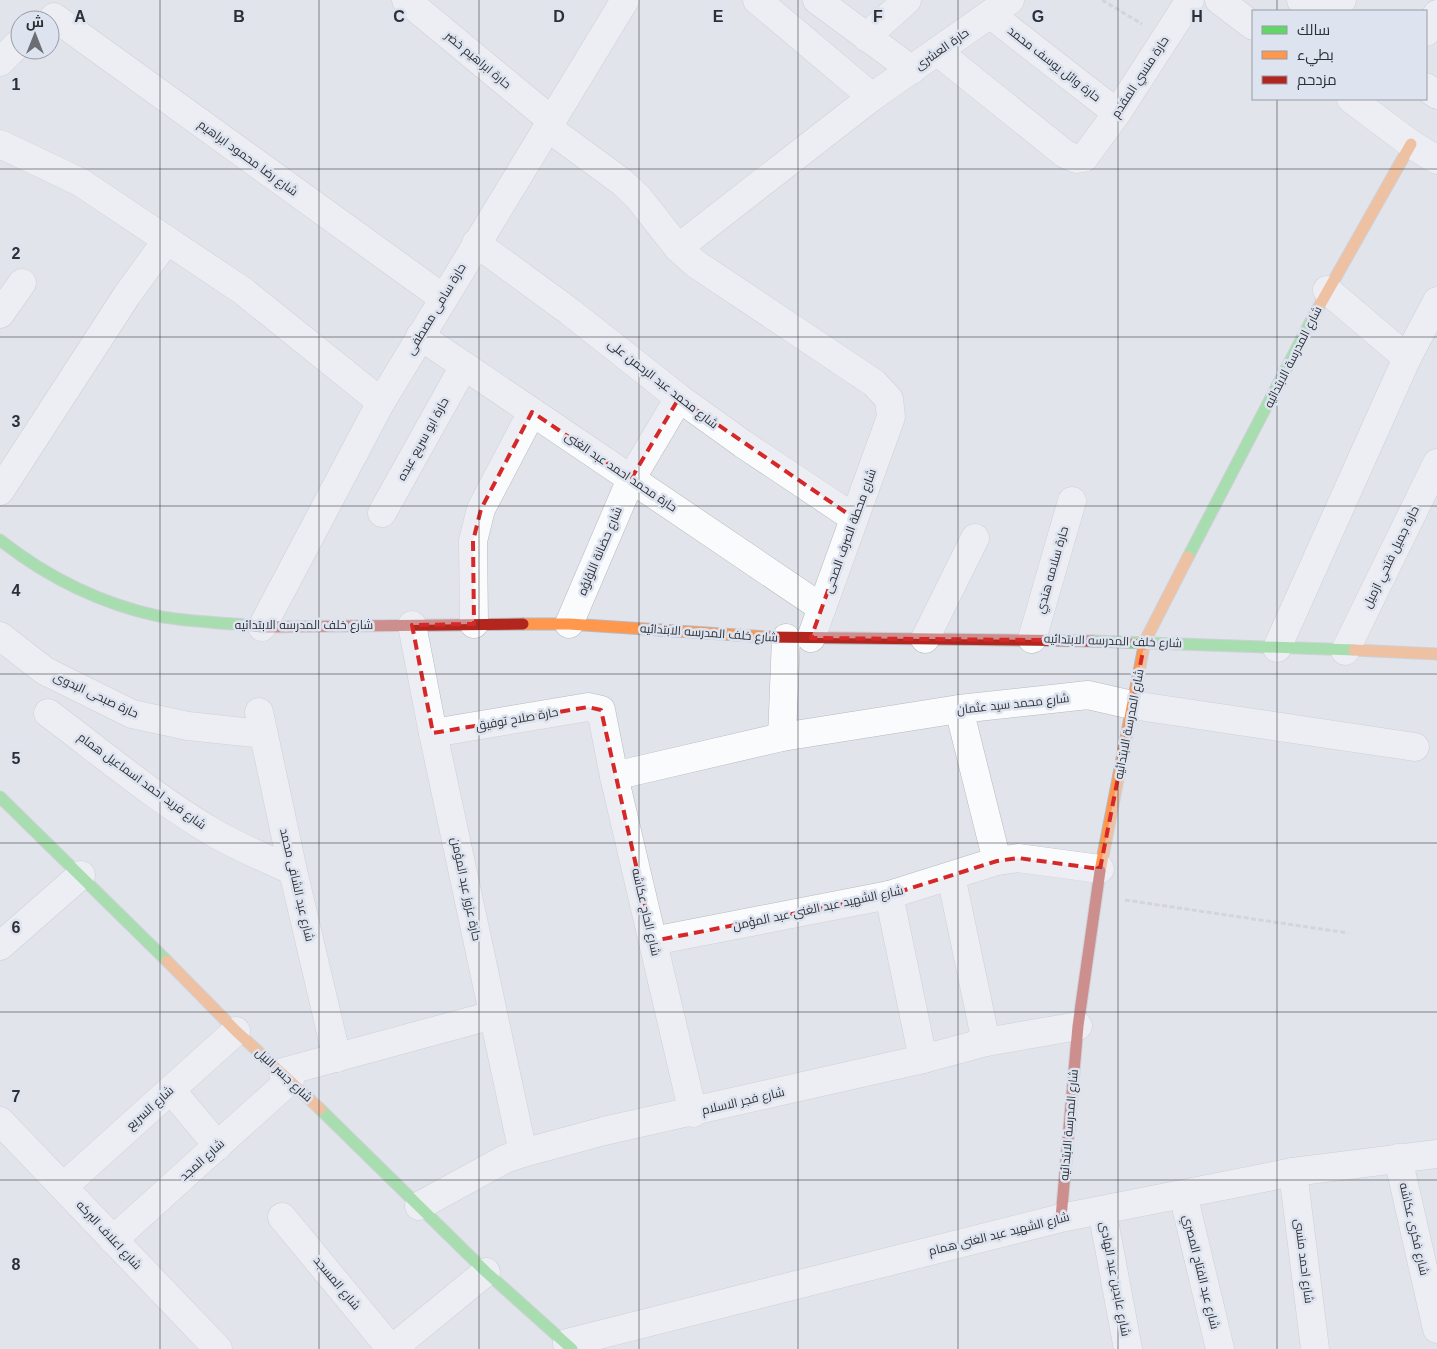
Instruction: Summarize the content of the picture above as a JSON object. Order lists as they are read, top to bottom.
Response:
{
  "streets": {
    "street": [
      "حارة العشرى",
      "حارة ابراهيم خضر",
      "حارة وائل يوسف محمد",
      "حارة منسي المقدم",
      "شارع رضا محمود ابراهيم",
      "حارة سامى مصطفى",
      "شارع المدرسة الابتدائيه",
      "شارع محمد عبد الرحمن على",
      "حارة ابو سريع عبده",
      "حارة محمد احمد عبد الغنى",
      "شارع محطة الصرف الصحى",
      "شارع حضانة اللؤلؤه",
      "حارة جميل فتحي ازميل",
      "حارة سلامه هندي",
      "شارع خلف المدرسه الابتدائيه",
      "حارة صبحى البدوى",
      "شارع محمد سيد عثمان",
      "حارة صلاح توفيق",
      "شارع فريد احمد اسماعيل همام",
      "شارع عبد الشافى محمد",
      "حارة عزوز عبد المؤمن",
      "شارع الشهيد عبد الغنى عبد المؤمن",
      "شارع الحاج عكاشه",
      "شارع جسر النيل",
      "شارع فجر الاسلام",
      "شارع السريع",
      "شارع المجد",
      "شارع فكرى عكاشه",
      "شارع الشهيد عبد الغنى همام",
      "شارع اعلاف البركه",
      "شارع احمد منسى",
      "شارع عبد الفتاح المصري",
      "شارع عابدين عبد الهادى",
      "شارع المسجد"
    ]
  },
  "crossings": [
    ["حارة العشرى", "حارة ابراهيم خضر"],
    ["حارة العشرى", "حارة وائل يوسف محمد"],
    ["حارة العشرى", "حارة منسي المقدم"],
    ["حارة ابراهيم خضر", "حارة سامى مصطفى"],
    ["حارة ابراهيم خضر", "شارع محطة الصرف الصحى"],
    ["حارة وائل يوسف محمد", "حارة منسي المقدم"],
    ["شارع رضا محمود ابراهيم", "حارة سامى مصطفى"],
    ["حارة سامى مصطفى", "شارع محمد عبد الرحمن على"],
    ["حارة سامى مصطفى", "حارة محمد احمد عبد الغنى"],
    ["حارة سامى مصطفى", "شارع خلف المدرسه الابتدائيه"],
    ["شارع المدرسة الابتدائيه", "شارع خلف المدرسه الابتدائيه"],
    ["شارع المدرسة الابتدائيه", "شارع محمد سيد عثمان"],
    ["شارع المدرسة الابتدائيه", "شارع الشهيد عبد الغنى عبد المؤمن"],
    ["شارع المدرسة الابتدائيه", "شارع فجر الاسلام"],
    ["شارع المدرسة الابتدائيه", "شارع الشهيد عبد الغنى همام"],
    ["شارع محمد عبد الرحمن على", "شارع محطة الصرف الصحى"],
    ["شارع محمد عبد الرحمن على", "شارع حضانة اللؤلؤه"],
    ["حارة ابو سريع عبده", "حارة محمد احمد عبد الغنى"],
    ["حارة محمد احمد عبد الغنى", "شارع محطة الصرف الصحى"],
    ["حارة محمد احمد عبد الغنى", "شارع حضانة اللؤلؤه"],
    ["شارع محطة الصرف الصحى", "شارع خلف المدرسه الابتدائيه"],
    ["شارع محطة الصرف الصحى", "شارع محمد سيد عثمان"],
    ["شارع حضانة اللؤلؤه", "شارع خلف المدرسه الابتدائيه"],
    ["حارة جميل فتحي ازميل", "شارع خلف المدرسه الابتدائيه"],
    ["حارة سلامه هندي", "شارع خلف المدرسه الابتدائيه"],
    ["شارع خلف المدرسه الابتدائيه", "حارة عزوز عبد المؤمن"],
    ["حارة صبحى البدوى", "شارع عبد الشافى محمد"],
    ["شارع محمد سيد عثمان", "شارع الحاج عكاشه"],
    ["حارة صلاح توفيق", "حارة عزوز عبد المؤمن"],
    ["حارة صلاح توفيق", "شارع الحاج عكاشه"],
    ["شارع فريد احمد اسماعيل همام", "شارع عبد الشافى محمد"],
    ["حارة عزوز عبد المؤمن", "شارع فجر الاسلام"],
    ["شارع الشهيد عبد الغنى عبد المؤمن", "شارع الحاج عكاشه"],
    ["شارع الحاج عكاشه", "شارع فجر الاسلام"],
    ["شارع جسر النيل", "شارع فجر الاسلام"],
    ["شارع جسر النيل", "شارع السريع"],
    ["شارع جسر النيل", "شارع المجد"],
    ["شارع جسر النيل", "شارع الشهيد عبد الغنى همام"],
    ["شارع السريع", "شارع اعلاف البركه"],
    ["شارع المجد", "شارع اعلاف البركه"],
    ["شارع فكرى عكاشه", "شارع الشهيد عبد الغنى همام"],
    ["شارع الشهيد عبد الغنى همام", "شارع احمد منسى"],
    ["شارع الشهيد عبد الغنى همام", "شارع عبد الفتاح المصري"],
    ["شارع الشهيد عبد الغنى همام", "شارع عابدين عبد الهادى"]
  ],
  "legend": ["سالك", "بطيء", "مزدحم"],
  "north": "top",
  "grid": {
    "columns": [
      "A",
      "B",
      "C",
      "D",
      "E",
      "F",
      "G",
      "H"
    ],
    "rows": [
      "1",
      "2",
      "3",
      "4",
      "5",
      "6",
      "7",
      "8"
    ]
  }
}
